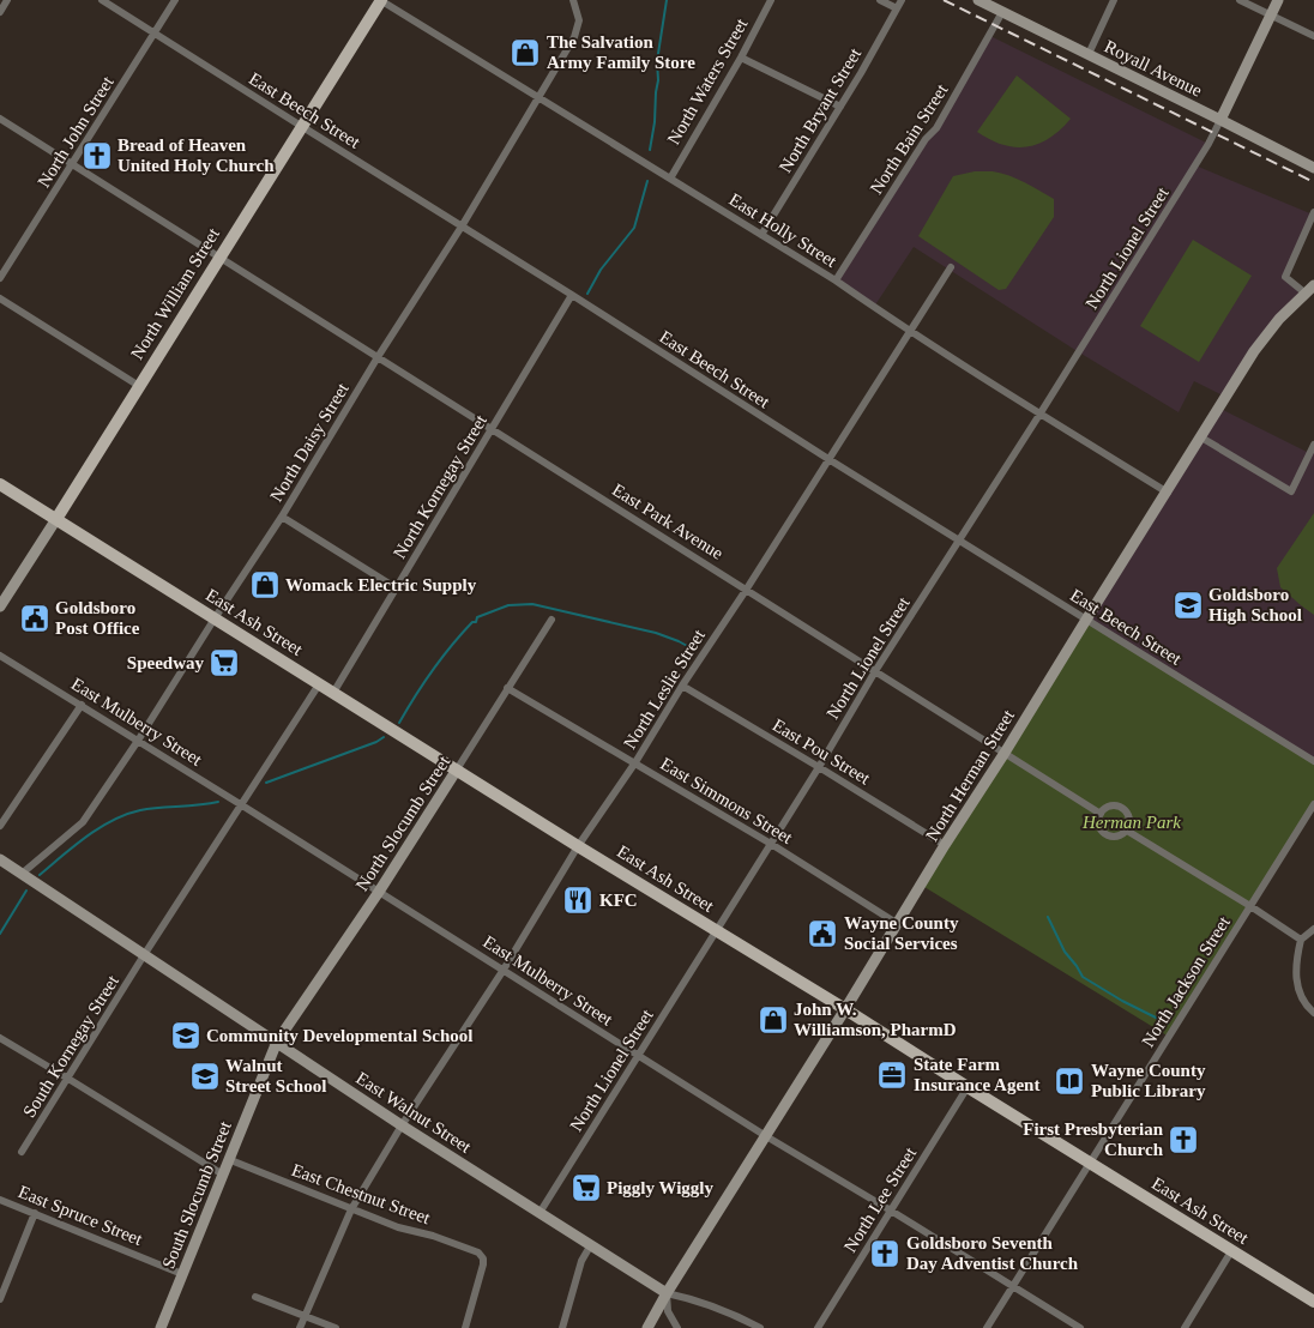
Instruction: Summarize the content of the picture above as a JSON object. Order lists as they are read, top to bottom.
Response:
{
  "streets": {
    "main road": ["North William Street", "East Ash Street"],
    "street": [
      "Royall Avenue",
      "North Waters Street",
      "East Beech Street",
      "North Bryant Street",
      "North John Street",
      "North Bain Street",
      "East Holly Street",
      "North Lionel Street",
      "North Daisy Street",
      "North Kornegay Street",
      "East Park Avenue",
      "North Leslie Street",
      "East Mulberry Street",
      "East Pou Street",
      "North Herman Street",
      "East Simmons Street",
      "North Slocumb Street",
      "North Jackson Street",
      "South Kornegay Street",
      "East Walnut Street",
      "East Chestnut Street",
      "South Slocumb Street",
      "North Lee Street",
      "East Spruce Street"
    ]
  },
  "crossings": [
    ["Royall Avenue", "North Bain Street"],
    ["Royall Avenue", "North Lionel Street"],
    ["North Waters Street", "East Holly Street"],
    ["East Beech Street", "North John Street"],
    ["East Beech Street", "North Lionel Street"],
    ["East Beech Street", "North William Street"],
    ["East Beech Street", "North Daisy Street"],
    ["East Beech Street", "North Kornegay Street"],
    ["East Beech Street", "North Leslie Street"],
    ["East Beech Street", "North Herman Street"],
    ["North Bryant Street", "East Holly Street"],
    ["North John Street", "East Park Avenue"],
    ["North Bain Street", "East Holly Street"],
    ["East Holly Street", "North Lionel Street"],
    ["East Holly Street", "North William Street"],
    ["East Holly Street", "North Daisy Street"],
    ["East Holly Street", "North Leslie Street"],
    ["East Holly Street", "North Herman Street"],
    ["North Lionel Street", "East Park Avenue"],
    ["North Lionel Street", "East Ash Street"],
    ["North Lionel Street", "East Mulberry Street"],
    ["North Lionel Street", "East Pou Street"],
    ["North Lionel Street", "East Simmons Street"],
    ["North Lionel Street", "East Walnut Street"],
    ["North William Street", "East Park Avenue"],
    ["North William Street", "East Ash Street"],
    ["North Daisy Street", "East Park Avenue"],
    ["North Daisy Street", "East Ash Street"],
    ["North Daisy Street", "East Mulberry Street"],
    ["North Daisy Street", "East Walnut Street"],
    ["North Kornegay Street", "East Park Avenue"],
    ["North Kornegay Street", "East Ash Street"],
    ["East Park Avenue", "North Leslie Street"],
    ["East Park Avenue", "North Herman Street"],
    ["East Ash Street", "North Leslie Street"],
    ["East Ash Street", "North Herman Street"],
    ["East Ash Street", "North Slocumb Street"],
    ["East Ash Street", "North Jackson Street"],
    ["East Ash Street", "North Lee Street"],
    ["North Leslie Street", "East Mulberry Street"],
    ["North Leslie Street", "East Pou Street"],
    ["North Leslie Street", "East Simmons Street"],
    ["North Leslie Street", "East Walnut Street"],
    ["North Leslie Street", "East Chestnut Street"],
    ["East Mulberry Street", "North Herman Street"],
    ["East Mulberry Street", "North Slocumb Street"],
    ["East Mulberry Street", "North Jackson Street"],
    ["East Mulberry Street", "North Lee Street"],
    ["East Pou Street", "North Herman Street"],
    ["North Herman Street", "East Simmons Street"],
    ["North Herman Street", "East Walnut Street"],
    ["East Simmons Street", "North Slocumb Street"],
    ["North Slocumb Street", "East Walnut Street"],
    ["North Slocumb Street", "South Slocumb Street"],
    ["South Kornegay Street", "East Walnut Street"],
    ["East Walnut Street", "South Slocumb Street"],
    ["East Chestnut Street", "South Slocumb Street"],
    ["South Slocumb Street", "East Spruce Street"]
  ],
  "parks": ["Herman Park"],
  "places": {
    "shop": ["The Salvation Army Family Store", "Womack Electric Supply", "John W. Williamson, PharmD"],
    "church": ["Bread of Heaven United Holy Church", "First Presbyterian Church", "Goldsboro Seventh Day Adventist Church"],
    "school or university": ["Goldsboro High School", "Community Developmental School", "Walnut Street School"],
    "public building": ["Goldsboro Post Office", "Wayne County Social Services"],
    "supermarket": ["Speedway", "Piggly Wiggly"],
    "restaurant": ["KFC"],
    "office": ["State Farm Insurance Agent"],
    "library": ["Wayne County Public Library"]
  }
}
